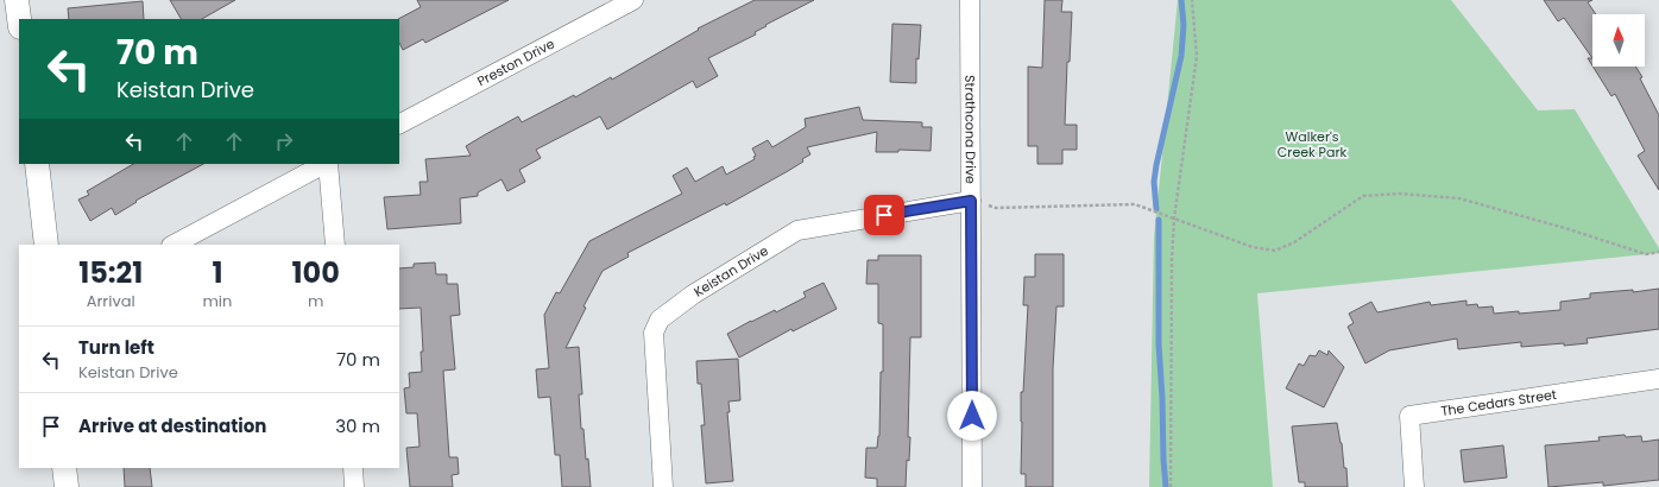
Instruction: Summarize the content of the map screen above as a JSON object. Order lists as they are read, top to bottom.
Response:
{
  "streets": {
    "street": [
      "Preston Drive",
      "Strathcona Drive",
      "Keistan Drive",
      "The Cedars Street"
    ]
  },
  "crossings": [
    ["Strathcona Drive", "Keistan Drive"]
  ],
  "parks": ["Walker's Creek Park"],
  "north": "top",
  "page": {
    "turn": ["70 m", "Keistan Drive"],
    "eta": [
      "15:21",
      "Arrival",
      "1",
      "min",
      "100",
      "m"
    ],
    "list": [
      {
        "name": "Turn left",
        "note": "Keistan Drive",
        "value": "70 m"
      },
      {
        "name": "Arrive at destination",
        "value": "30 m"
      }
    ]
  }
}
